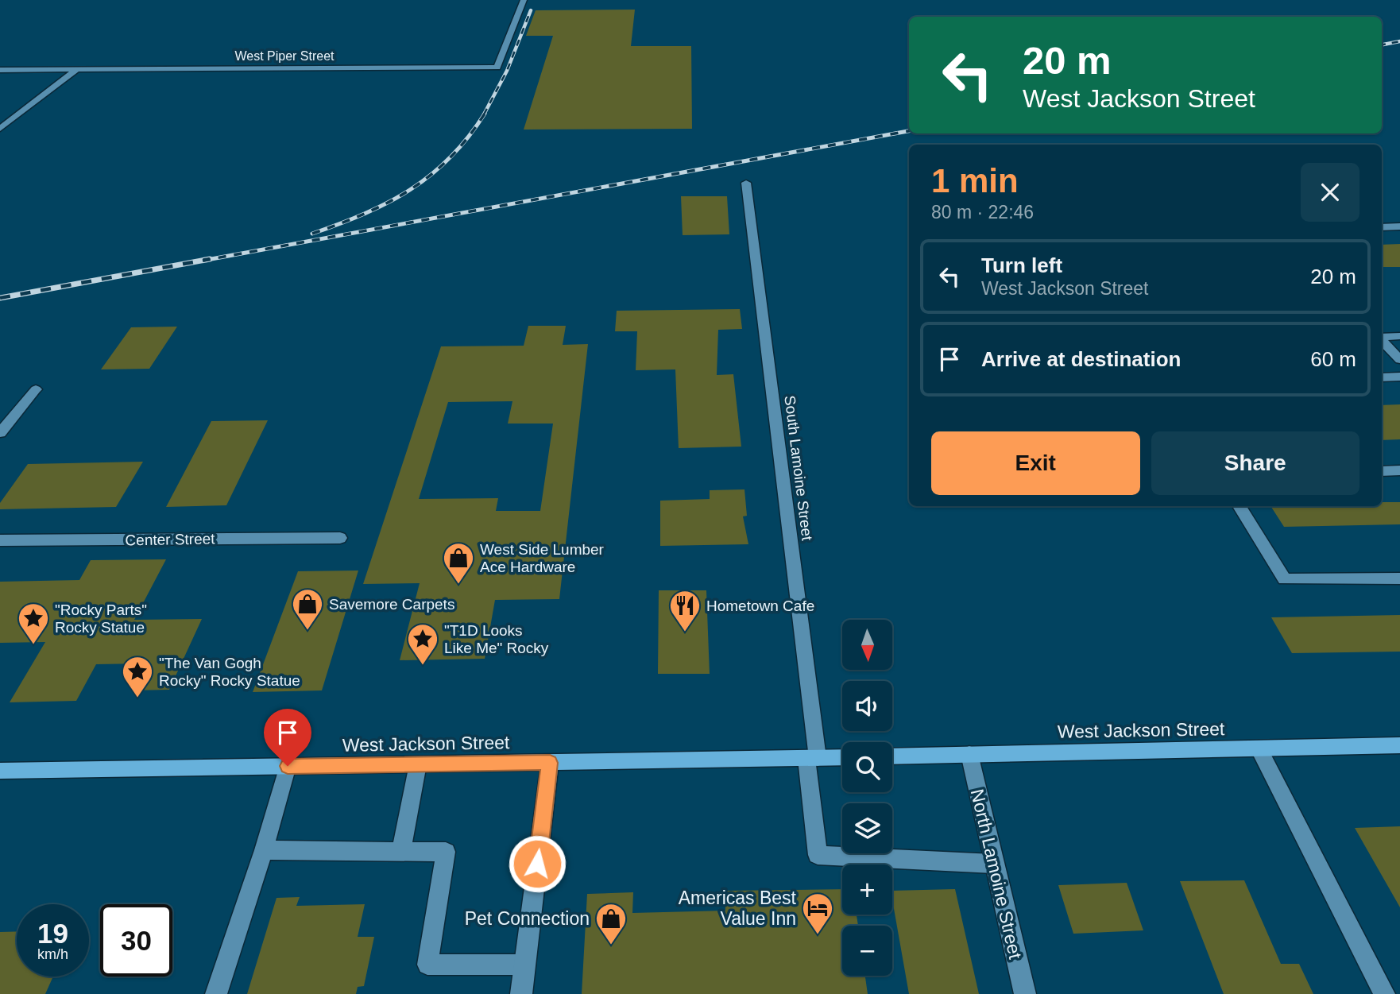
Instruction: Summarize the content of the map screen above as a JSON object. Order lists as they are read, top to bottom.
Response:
{
  "streets": {
    "main road": ["West Jackson Street"],
    "street": [
      "West Piper Street",
      "South Lamoine Street",
      "Center Street",
      "North Lamoine Street"
    ]
  },
  "crossings": [
    ["South Lamoine Street", "West Jackson Street"],
    ["South Lamoine Street", "North Lamoine Street"],
    ["West Jackson Street", "North Lamoine Street"]
  ],
  "places": {
    "shop": ["West Side Lumber Ace Hardware", "Savemore Carpets", "Pet Connection"],
    "restaurant": ["Hometown Cafe"],
    "place": ["\"Rocky Parts\" Rocky Statue", "\"T1D Looks Like Me\" Rocky", "\"The Van Gogh Rocky\" Rocky Statue"],
    "hotel": ["Americas Best Value Inn"]
  },
  "north": "bottom",
  "page": {
    "turn": ["20 m", "West Jackson Street"],
    "heading": ["1 min", "80 m · 22:46"],
    "list": [
      {
        "name": "Turn left",
        "note": "West Jackson Street",
        "value": "20 m"
      },
      {
        "name": "Arrive at destination",
        "value": "60 m"
      }
    ],
    "buttons": ["Exit", "Share"],
    "map_buttons": ["+", "−"],
    "speed": "19 km/h",
    "limit": "30"
  }
}
